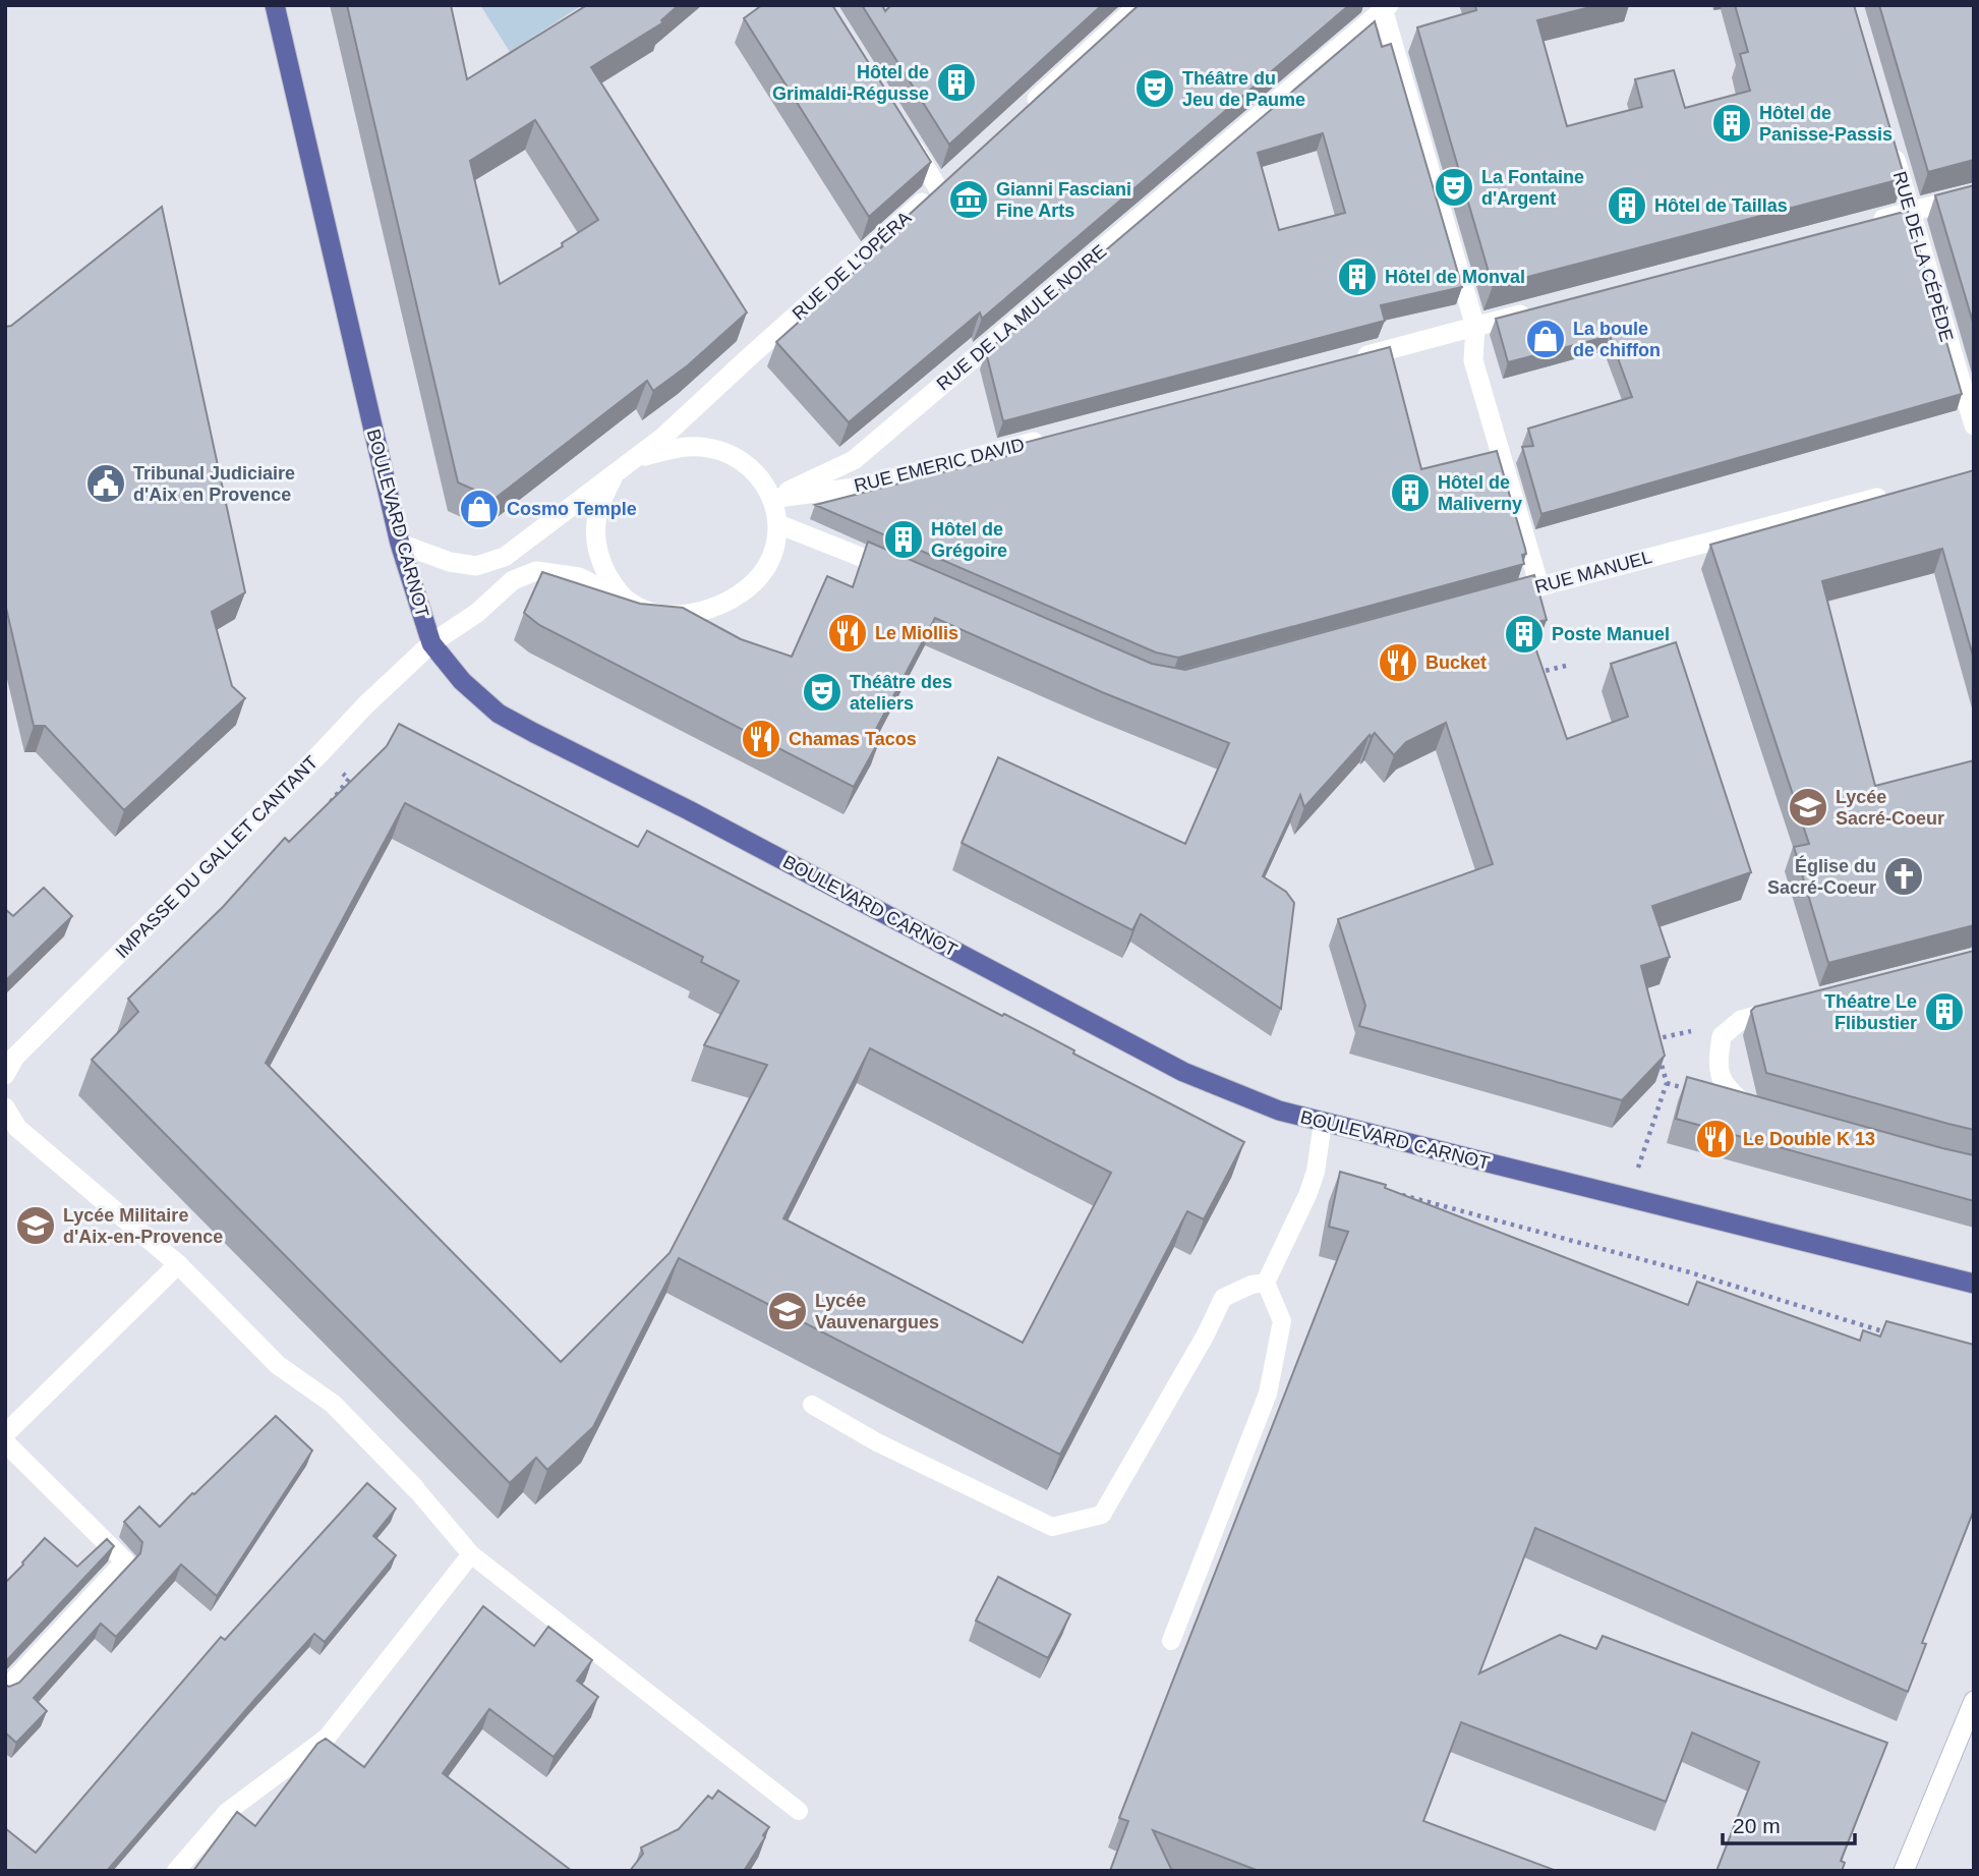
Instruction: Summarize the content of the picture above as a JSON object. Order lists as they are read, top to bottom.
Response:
{
  "streets": {
    "main road": ["BOULEVARD CARNOT"],
    "street": [
      "RUE DE LA CÉPÈDE",
      "RUE DE L'OPÉRA",
      "RUE DE LA MULE NOIRE",
      "RUE EMERIC DAVID",
      "RUE MANUEL",
      "IMPASSE DU GALLET CANTANT"
    ]
  },
  "crossings": [
    ["RUE DE L'OPÉRA", "RUE DE LA MULE NOIRE"],
    ["RUE DE L'OPÉRA", "RUE EMERIC DAVID"],
    ["RUE DE L'OPÉRA", "IMPASSE DU GALLET CANTANT"],
    ["RUE DE LA MULE NOIRE", "RUE EMERIC DAVID"],
    ["RUE DE LA MULE NOIRE", "IMPASSE DU GALLET CANTANT"],
    ["RUE EMERIC DAVID", "IMPASSE DU GALLET CANTANT"],
    ["BOULEVARD CARNOT", "IMPASSE DU GALLET CANTANT"]
  ],
  "places": {
    "building": [
      "Hôtel de Grimaldi-Régusse",
      "Hôtel de Panisse-Passis",
      "Hôtel de Taillas",
      "Hôtel de Monval",
      "Hôtel de Maliverny",
      "Hôtel de Grégoire",
      "Poste Manuel",
      "Théatre Le Flibustier"
    ],
    "theatre": ["Théâtre du Jeu de Paume", "La Fontaine d'Argent", "Théâtre des ateliers"],
    "museum": ["Gianni Fasciani Fine Arts"],
    "shop": ["La boule de chiffon", "Cosmo Temple"],
    "public building": ["Tribunal Judiciaire d'Aix en Provence"],
    "restaurant": [
      "Le Miollis",
      "Bucket",
      "Chamas Tacos",
      "Le Double K 13"
    ],
    "school or university": ["Lycée Sacré-Coeur", "Lycée Militaire d'Aix-en-Provence", "Lycée Vauvenargues"],
    "church": ["Église du Sacré-Coeur"]
  },
  "scale_bar": "20 m"
}
